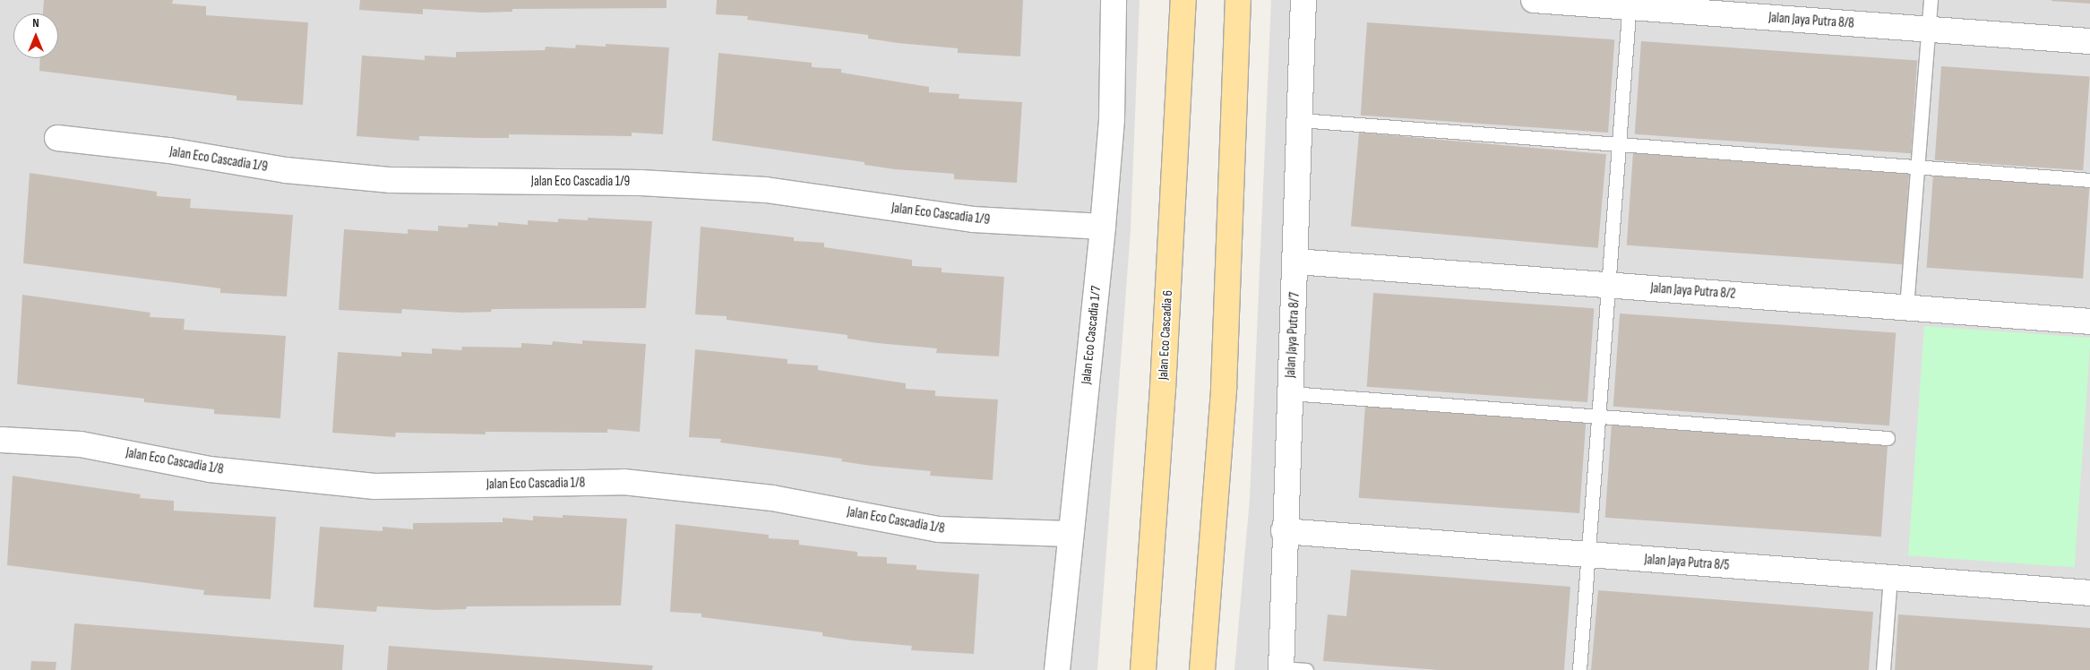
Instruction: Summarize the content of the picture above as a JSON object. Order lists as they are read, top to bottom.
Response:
{
  "streets": {
    "main road": ["Jalan Eco Cascadia 6"],
    "street": [
      "Jalan Jaya Putra 8/8",
      "Jalan Eco Cascadia 1/9",
      "Jalan Jaya Putra 8/2",
      "Jalan Eco Cascadia 1/7",
      "Jalan Jaya Putra 8/7",
      "Jalan Eco Cascadia 1/8",
      "Jalan Jaya Putra 8/5"
    ]
  },
  "crossings": [
    ["Jalan Eco Cascadia 1/9", "Jalan Eco Cascadia 1/7"],
    ["Jalan Jaya Putra 8/2", "Jalan Jaya Putra 8/7"],
    ["Jalan Eco Cascadia 1/7", "Jalan Eco Cascadia 1/8"],
    ["Jalan Jaya Putra 8/7", "Jalan Jaya Putra 8/5"]
  ],
  "north": "top"
}
